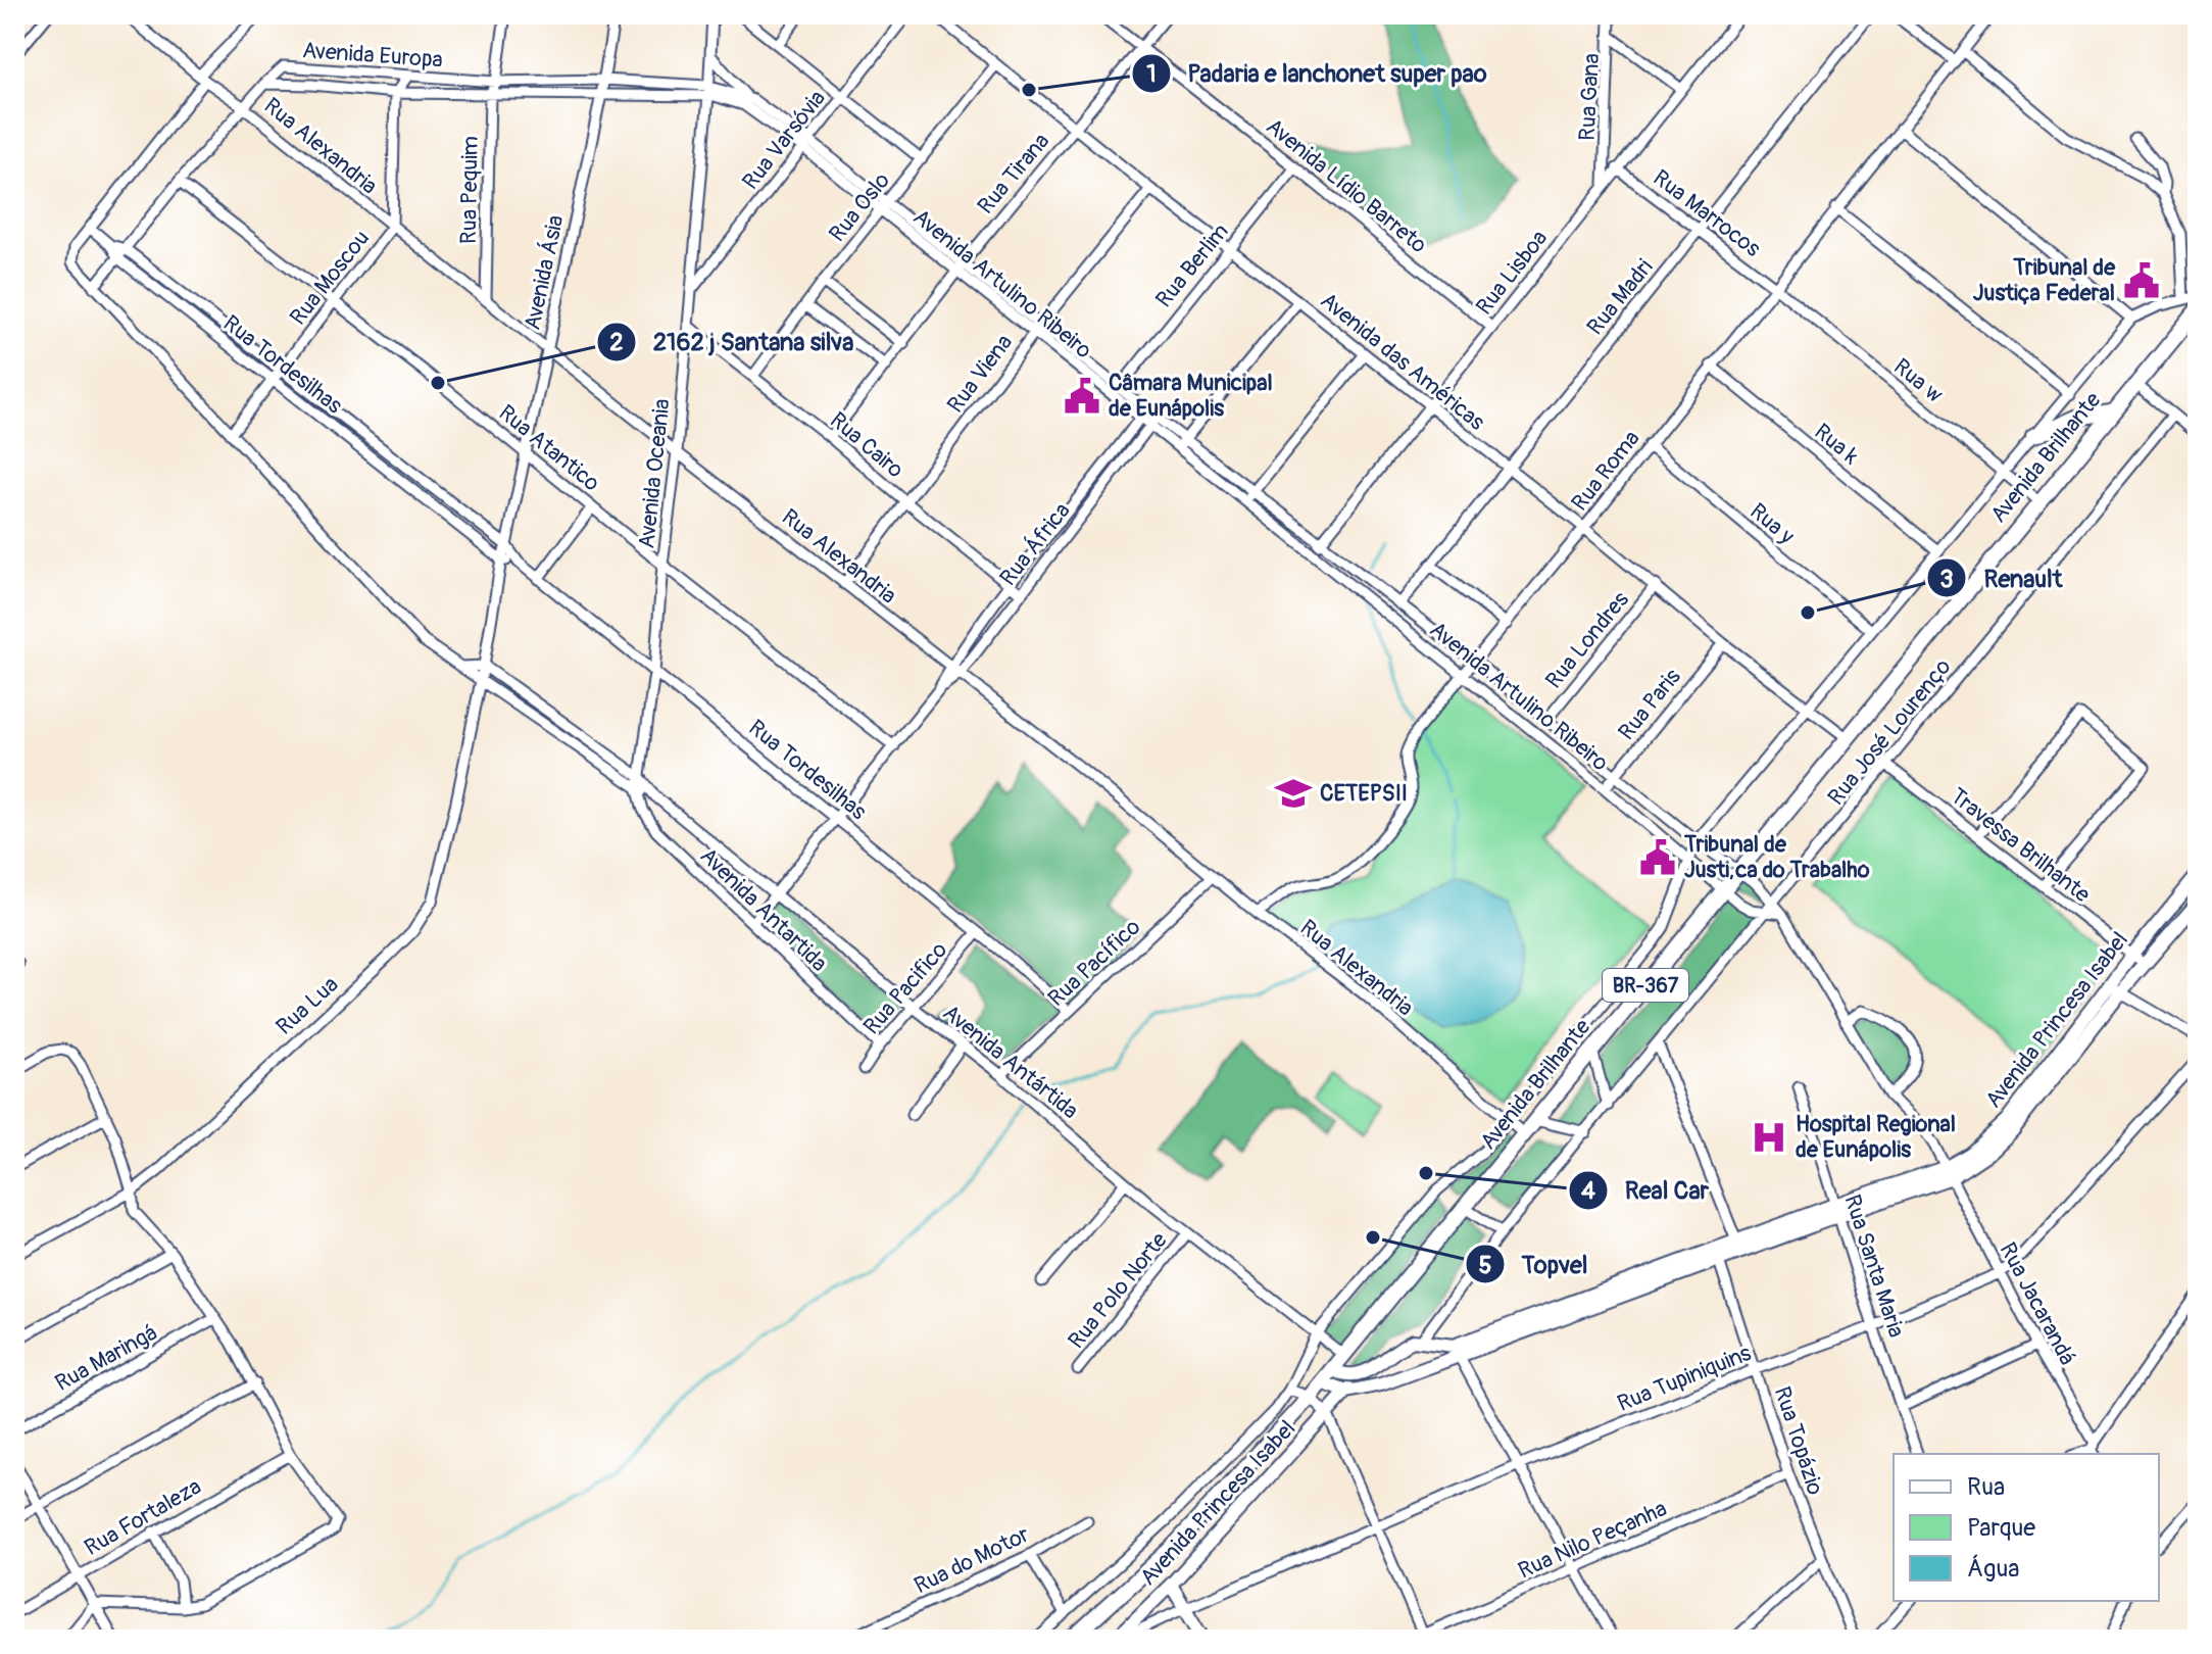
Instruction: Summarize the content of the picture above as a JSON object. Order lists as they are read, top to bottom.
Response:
{
  "streets": {
    "main road": ["Avenida Brilhante", "BR-367", "Avenida Princesa Isabel"],
    "street": [
      "Avenida Europa",
      "Rua Gana",
      "Rua Varsóvia",
      "Rua Alexandria",
      "Rua Tirana",
      "Avenida Lídio Barreto",
      "Rua Pequim",
      "Rua Oslo",
      "Rua Marrocos",
      "Rua Berlim",
      "Avenida Ásia",
      "Rua Lisboa",
      "Rua Moscou",
      "Avenida Artulino Ribeiro",
      "Rua Madri",
      "Avenida das Américas",
      "Rua Tordesilhas",
      "Rua Viena",
      "Rua w",
      "Rua k",
      "Rua Cairo",
      "Rua Atantico",
      "Rua Roma",
      "Avenida Oceania",
      "Rua y",
      "Rua África",
      "Rua Londres",
      "Rua Paris",
      "Rua José Lourenço",
      "Travessa Brilhante",
      "Avenida Antartida",
      "Rua Pacífico",
      "Rua Pacifico",
      "Rua Lua",
      "Avenida Antártida",
      "Rua Santa Maria",
      "Rua Polo Norte",
      "Rua Jacarandá",
      "Rua Maringá",
      "Rua Tupiniquins",
      "Rua Topázio",
      "Rua Fortaleza",
      "Rua Nilo Peçanha",
      "Rua do Motor"
    ]
  },
  "crossings": [
    ["Avenida Europa", "Rua Alexandria"],
    ["Avenida Europa", "Rua Pequim"],
    ["Avenida Europa", "Avenida Ásia"],
    ["Avenida Europa", "Avenida Artulino Ribeiro"],
    ["Avenida Europa", "Rua Tordesilhas"],
    ["Avenida Europa", "Rua Atantico"],
    ["Avenida Europa", "Avenida Antártida"],
    ["Rua Gana", "Rua Lisboa"],
    ["Rua Varsóvia", "Avenida Artulino Ribeiro"],
    ["Rua Varsóvia", "Avenida Oceania"],
    ["Rua Alexandria", "Rua Pequim"],
    ["Rua Alexandria", "Avenida Ásia"],
    ["Rua Alexandria", "Rua Moscou"],
    ["Rua Alexandria", "Rua Viena"],
    ["Rua Alexandria", "Avenida Brilhante"],
    ["Rua Alexandria", "Rua Roma"],
    ["Rua Alexandria", "Avenida Oceania"],
    ["Rua Alexandria", "Rua África"],
    ["Rua Alexandria", "Rua Pacífico"],
    ["Rua Tirana", "Avenida Lídio Barreto"],
    ["Rua Tirana", "Avenida Artulino Ribeiro"],
    ["Rua Tirana", "Avenida das Américas"],
    ["Rua Tirana", "Rua Cairo"],
    ["Avenida Lídio Barreto", "Rua Berlim"],
    ["Avenida Lídio Barreto", "Rua Lisboa"],
    ["Rua Pequim", "Avenida Artulino Ribeiro"],
    ["Rua Oslo", "Avenida Artulino Ribeiro"],
    ["Rua Oslo", "Avenida das Américas"],
    ["Rua Oslo", "Rua Cairo"],
    ["Rua Marrocos", "Rua Lisboa"],
    ["Rua Marrocos", "Rua Madri"],
    ["Rua Marrocos", "Rua w"],
    ["Rua Marrocos", "Rua Roma"],
    ["Rua Berlim", "Avenida Artulino Ribeiro"],
    ["Rua Berlim", "Avenida das Américas"],
    ["Avenida Ásia", "Avenida Artulino Ribeiro"],
    ["Avenida Ásia", "Rua Tordesilhas"],
    ["Avenida Ásia", "Rua Atantico"],
    ["Avenida Ásia", "Rua Lua"],
    ["Avenida Ásia", "Avenida Antártida"],
    ["Rua Lisboa", "Avenida Artulino Ribeiro"],
    ["Rua Lisboa", "Avenida das Américas"],
    ["Rua Moscou", "Avenida Artulino Ribeiro"],
    ["Rua Moscou", "Rua Tordesilhas"],
    ["Rua Moscou", "Rua Atantico"],
    ["Rua Moscou", "Avenida Antártida"],
    ["Avenida Artulino Ribeiro", "Rua Madri"],
    ["Avenida Artulino Ribeiro", "Rua Viena"],
    ["Avenida Artulino Ribeiro", "Avenida Brilhante"],
    ["Avenida Artulino Ribeiro", "Rua Roma"],
    ["Avenida Artulino Ribeiro", "Avenida Oceania"],
    ["Avenida Artulino Ribeiro", "Rua África"],
    ["Avenida Artulino Ribeiro", "Rua Londres"],
    ["Avenida Artulino Ribeiro", "Rua Paris"],
    ["Avenida Artulino Ribeiro", "Rua José Lourenço"],
    ["Avenida Artulino Ribeiro", "Rua Jacarandá"],
    ["Rua Madri", "Avenida das Américas"],
    ["Avenida das Américas", "Rua Viena"],
    ["Avenida das Américas", "Avenida Brilhante"],
    ["Avenida das Américas", "Rua Roma"],
    ["Avenida das Américas", "Rua Londres"],
    ["Avenida das Américas", "Rua Paris"],
    ["Rua Tordesilhas", "Avenida Oceania"],
    ["Rua Tordesilhas", "Rua África"],
    ["Rua Tordesilhas", "Rua Pacífico"],
    ["Rua Tordesilhas", "Rua Pacifico"],
    ["Rua Tordesilhas", "Avenida Antártida"],
    ["Rua Viena", "Rua Cairo"],
    ["Rua w", "Avenida Brilhante"],
    ["Rua w", "Rua Roma"],
    ["Rua k", "Rua Roma"],
    ["Rua Cairo", "Avenida Oceania"],
    ["Rua Cairo", "Rua África"],
    ["Rua Atantico", "Avenida Oceania"],
    ["Rua Atantico", "Rua África"],
    ["Avenida Brilhante", "Avenida Antártida"],
    ["Rua Roma", "Rua y"],
    ["Avenida Oceania", "Avenida Antartida"],
    ["Avenida Oceania", "Avenida Antártida"],
    ["Rua África", "Avenida Antartida"],
    ["Rua África", "Avenida Antártida"],
    ["Rua José Lourenço", "Travessa Brilhante"],
    ["Rua José Lourenço", "Avenida Princesa Isabel"],
    ["Travessa Brilhante", "Avenida Princesa Isabel"],
    ["Avenida Antartida", "Rua Pacifico"],
    ["Avenida Antartida", "Avenida Antártida"],
    ["Rua Pacífico", "Avenida Antártida"],
    ["Rua Pacifico", "Avenida Antártida"],
    ["Rua Lua", "Avenida Antártida"],
    ["Avenida Princesa Isabel", "Rua Santa Maria"],
    ["Avenida Princesa Isabel", "Rua Jacarandá"],
    ["Avenida Princesa Isabel", "Rua Tupiniquins"],
    ["Avenida Princesa Isabel", "Rua Topázio"],
    ["Avenida Antártida", "Rua Polo Norte"],
    ["Rua Santa Maria", "Rua Tupiniquins"],
    ["Rua Jacarandá", "Rua Tupiniquins"],
    ["Rua Tupiniquins", "Rua Topázio"],
    ["Rua Topázio", "Rua Nilo Peçanha"]
  ],
  "places": {
    "other": [
      "Padaria e lanchonet super pao",
      "2162 j Santana silva",
      "Renault",
      "Real Car",
      "Topvel"
    ],
    "public building": ["Tribunal de Justiça Federal", "Câmara Municipal de Eunápolis", "Tribunal de Justi;ca do Trabalho"],
    "school or university": ["CETEPSII"],
    "hospital": ["Hospital Regional de Eunápolis"]
  },
  "legend": ["Rua", "Parque", "Água"]
}
